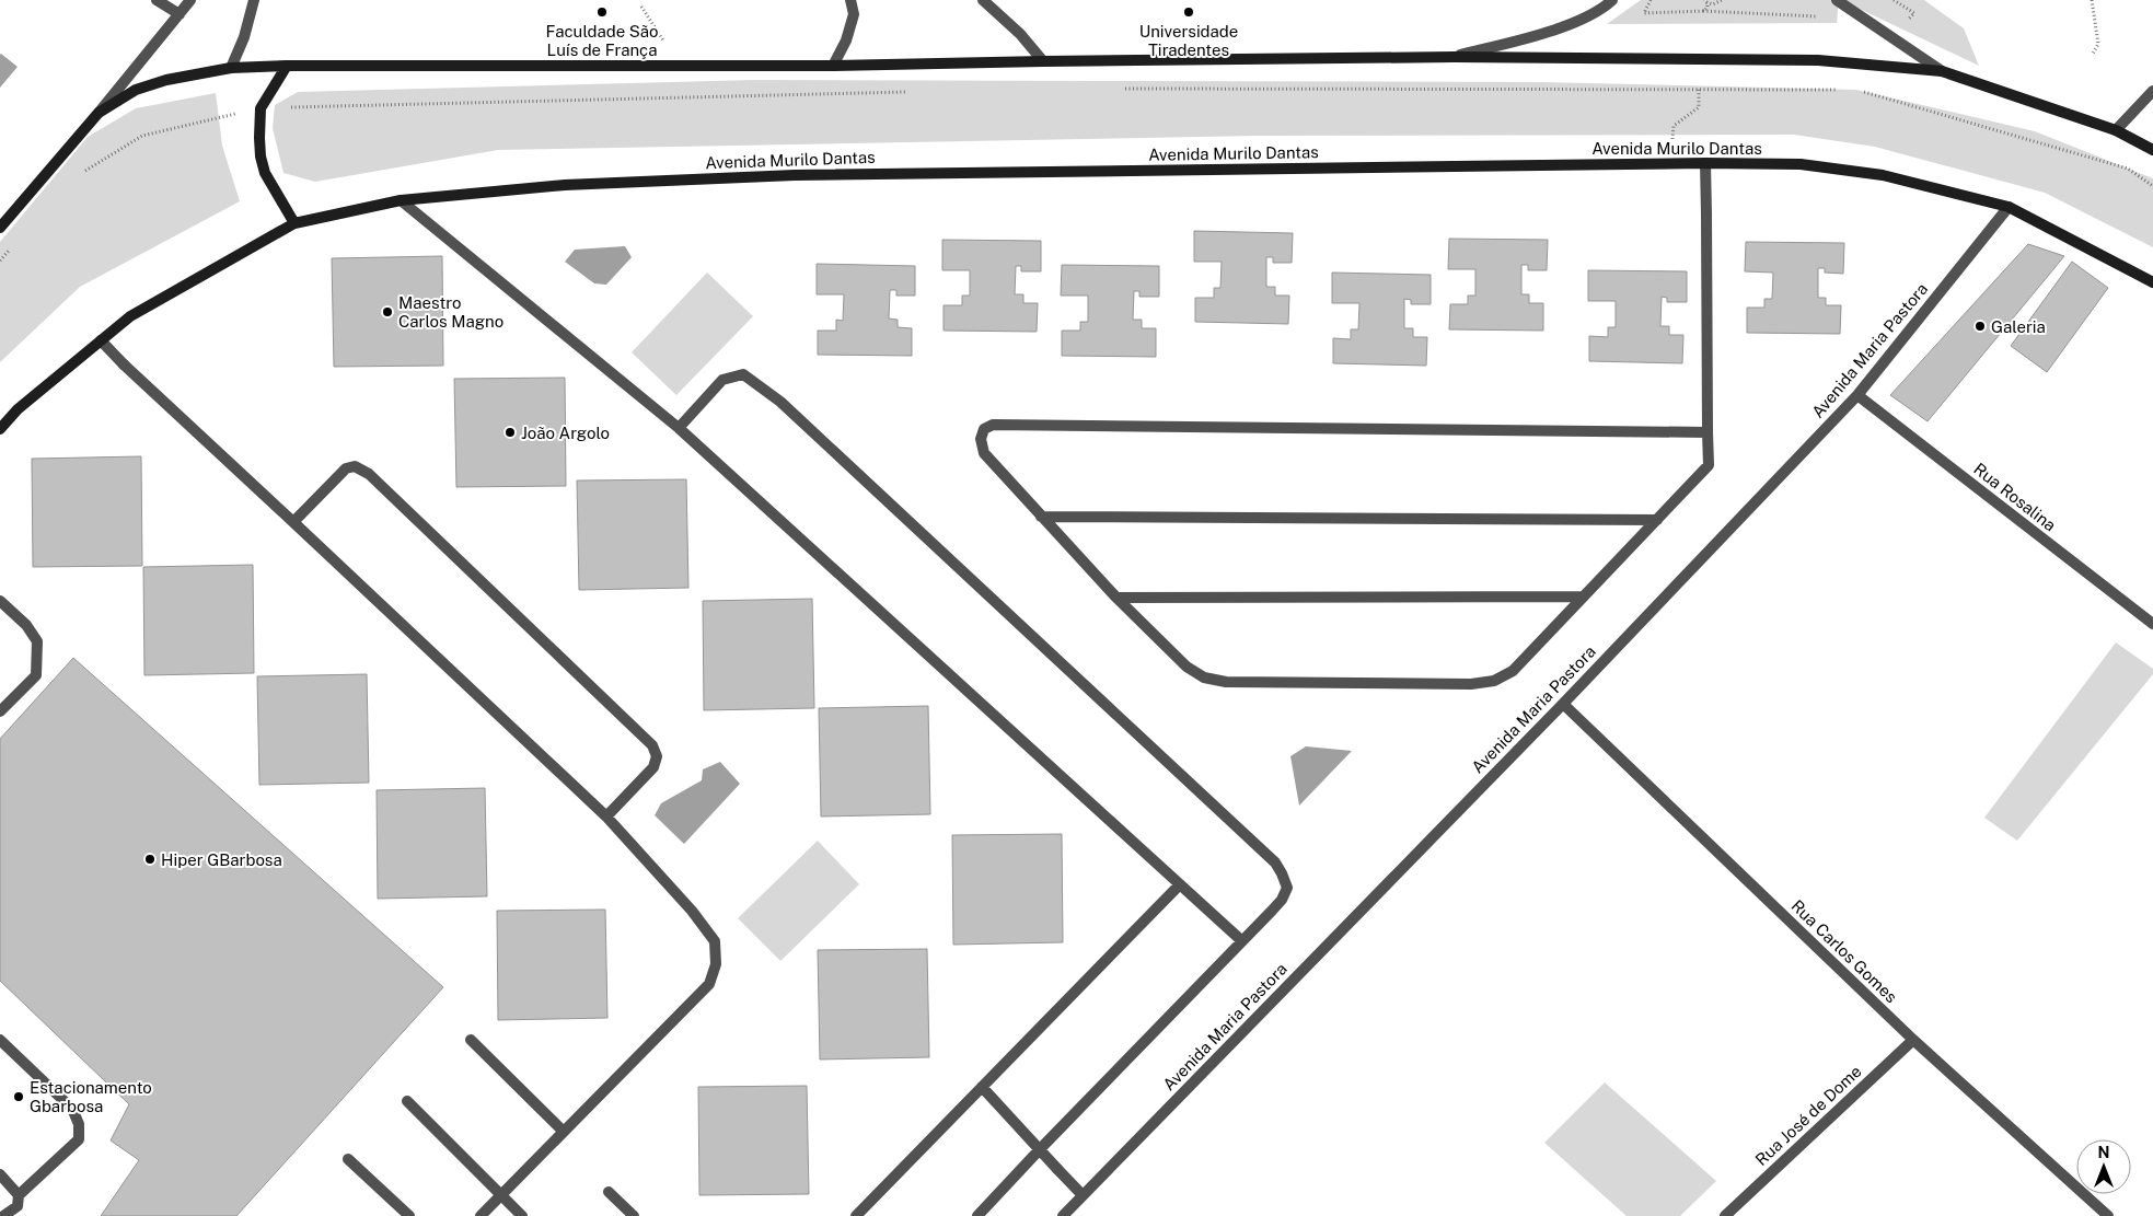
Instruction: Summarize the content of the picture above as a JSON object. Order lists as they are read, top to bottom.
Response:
{
  "streets": {
    "main road": ["Avenida Murilo Dantas"],
    "street": [
      "Avenida Maria Pastora",
      "Rua Rosalina",
      "Rua Carlos Gomes",
      "Rua José de Dome"
    ]
  },
  "crossings": [
    ["Avenida Murilo Dantas", "Avenida Maria Pastora"],
    ["Avenida Maria Pastora", "Rua Rosalina"],
    ["Avenida Maria Pastora", "Rua Carlos Gomes"],
    ["Rua Carlos Gomes", "Rua José de Dome"]
  ],
  "places": [
    "Faculdade São Luís de França",
    "Universidade Tiradentes",
    "Maestro Carlos Magno",
    "Galeria",
    "João Argolo",
    "Hiper GBarbosa",
    "Estacionamento Gbarbosa"
  ],
  "north": "top"
}
